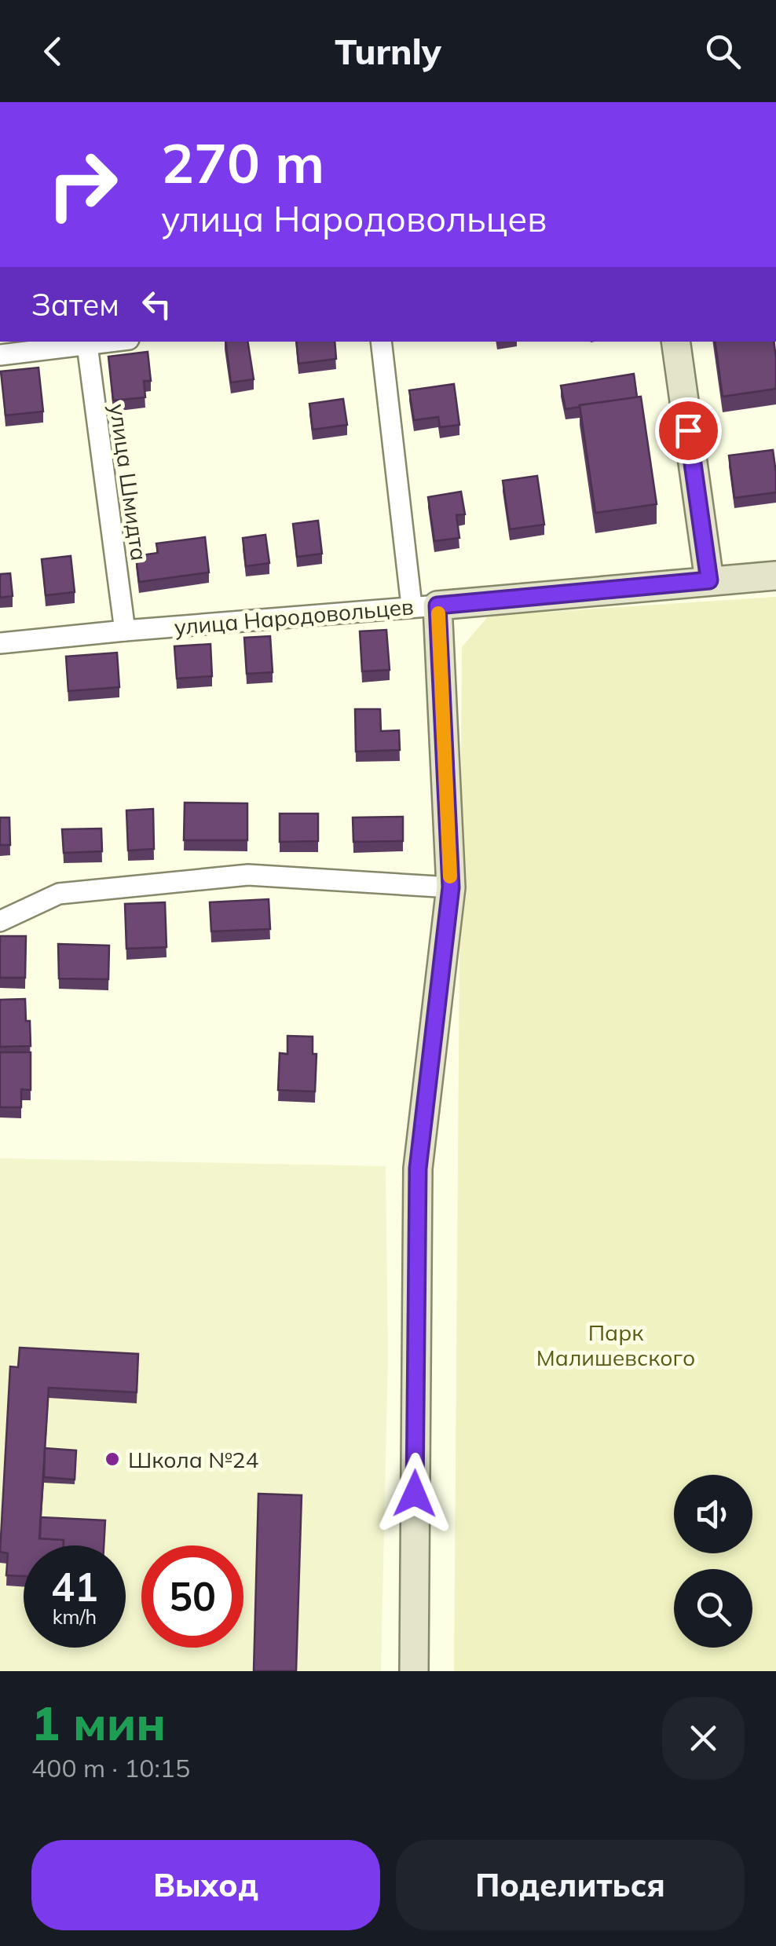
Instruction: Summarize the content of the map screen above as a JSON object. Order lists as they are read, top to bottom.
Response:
{
  "streets": {
    "main road": ["улица Народовольцев"],
    "street": ["улица Шмидта"]
  },
  "crossings": [
    ["улица Шмидта", "улица Народовольцев"]
  ],
  "parks": ["Парк Малишевского"],
  "places": ["Школа №24"],
  "page": {
    "header": "Turnly",
    "turn": ["270 m", "улица Народовольцев"],
    "then": "Затем",
    "speed": "41 km/h",
    "limit": "50",
    "heading": ["1 мин", "400 m · 10:15"],
    "buttons": ["Выход", "Поделиться"]
  }
}
